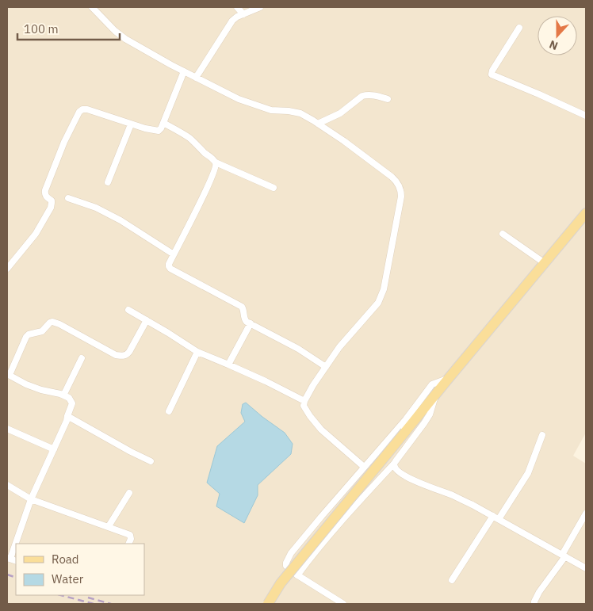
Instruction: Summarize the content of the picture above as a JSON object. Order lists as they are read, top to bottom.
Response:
{
  "legend": ["Road", "Water"],
  "scale_bar": "100 m",
  "north": "bottom"
}
